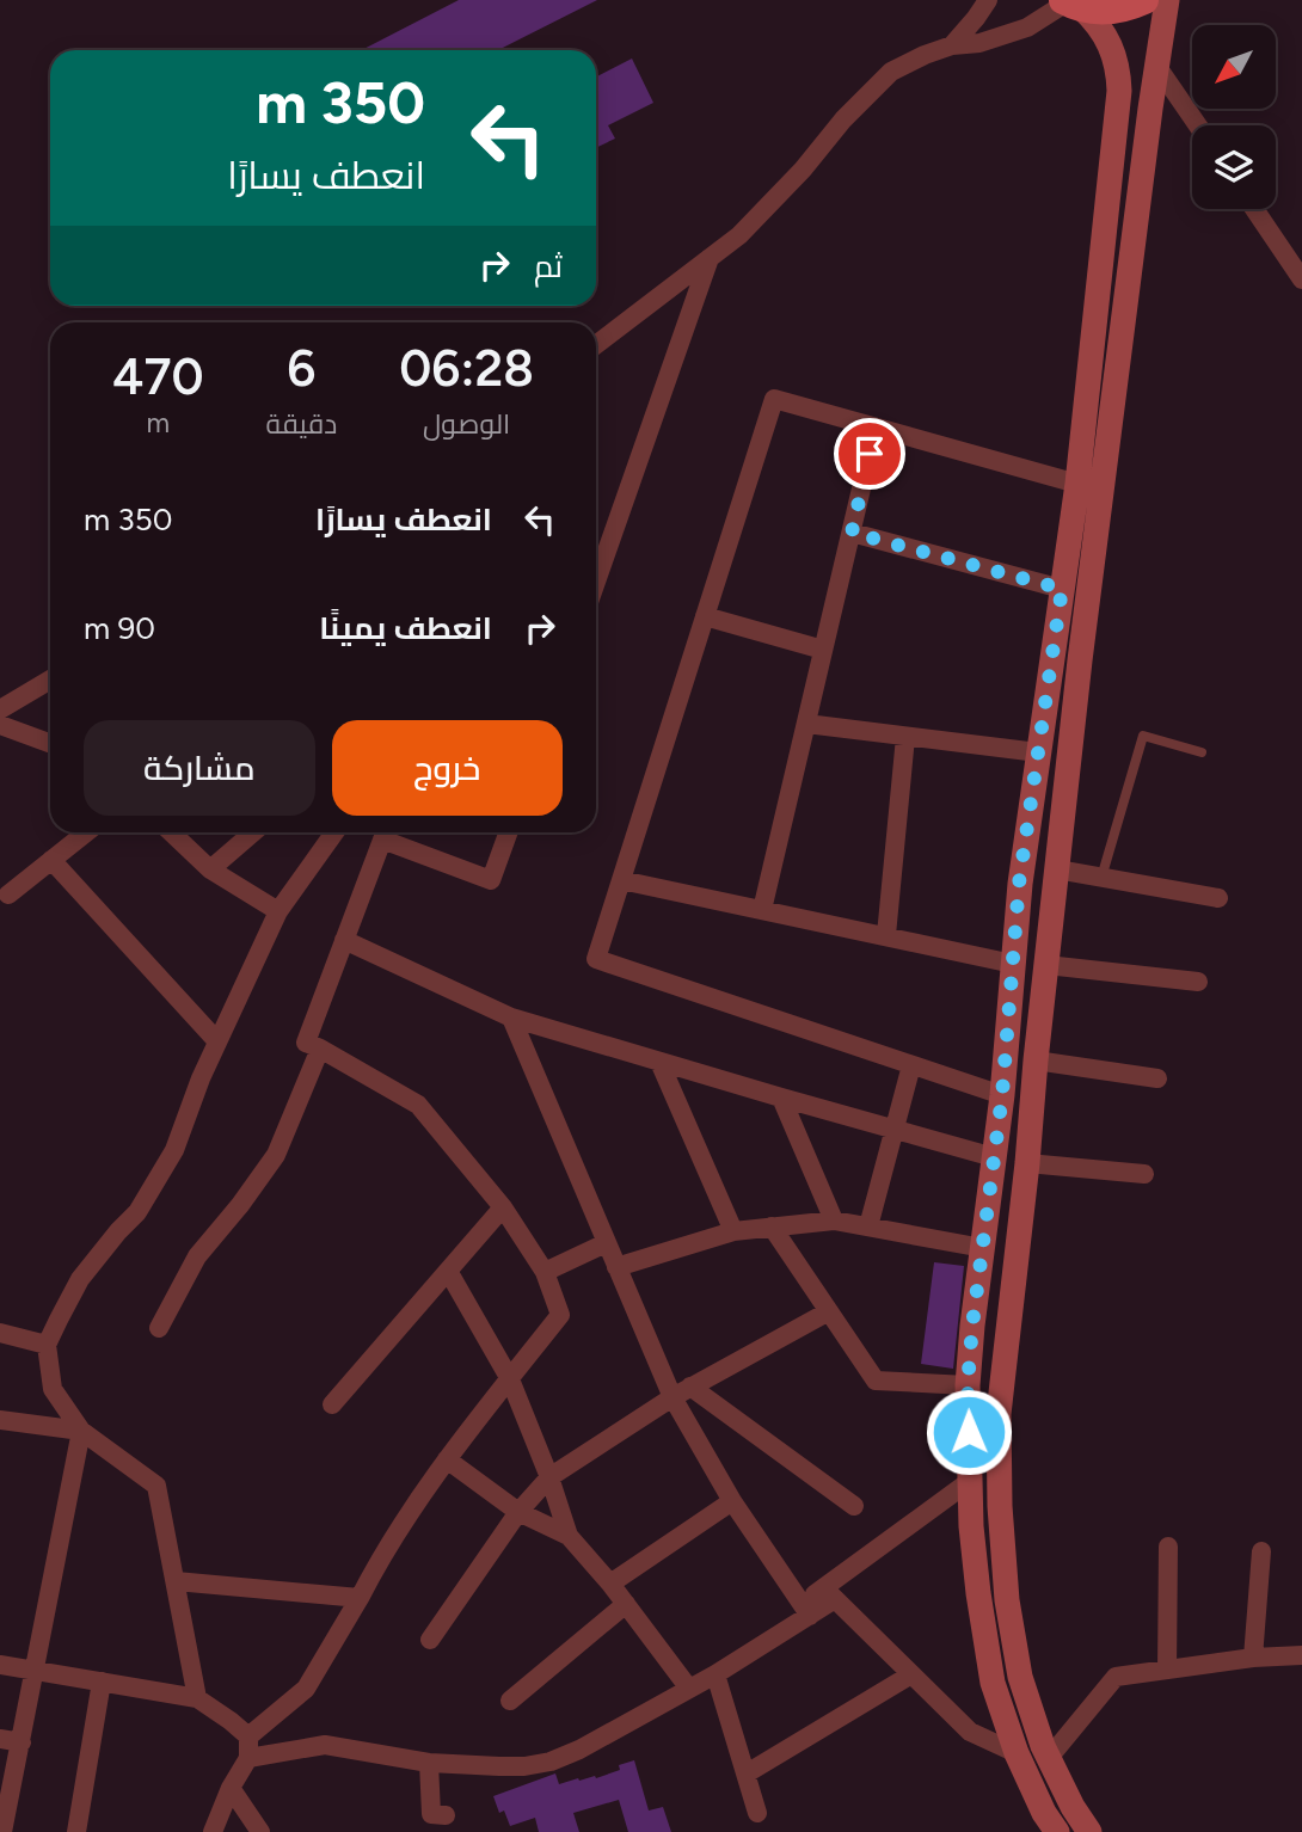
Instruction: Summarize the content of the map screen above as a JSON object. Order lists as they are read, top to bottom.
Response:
{
  "north": "bottom left",
  "page": {
    "turn": ["350 m", "انعطف يسارًا"],
    "then": "ثم",
    "eta": [
      "06:28",
      "الوصول",
      "6",
      "دقيقة",
      "470",
      "m"
    ],
    "list": [
      {
        "name": "انعطف يسارًا",
        "value": "350 m"
      },
      {
        "name": "انعطف يمينًا",
        "value": "90 m"
      }
    ],
    "buttons": ["خروج", "مشاركة"]
  }
}
